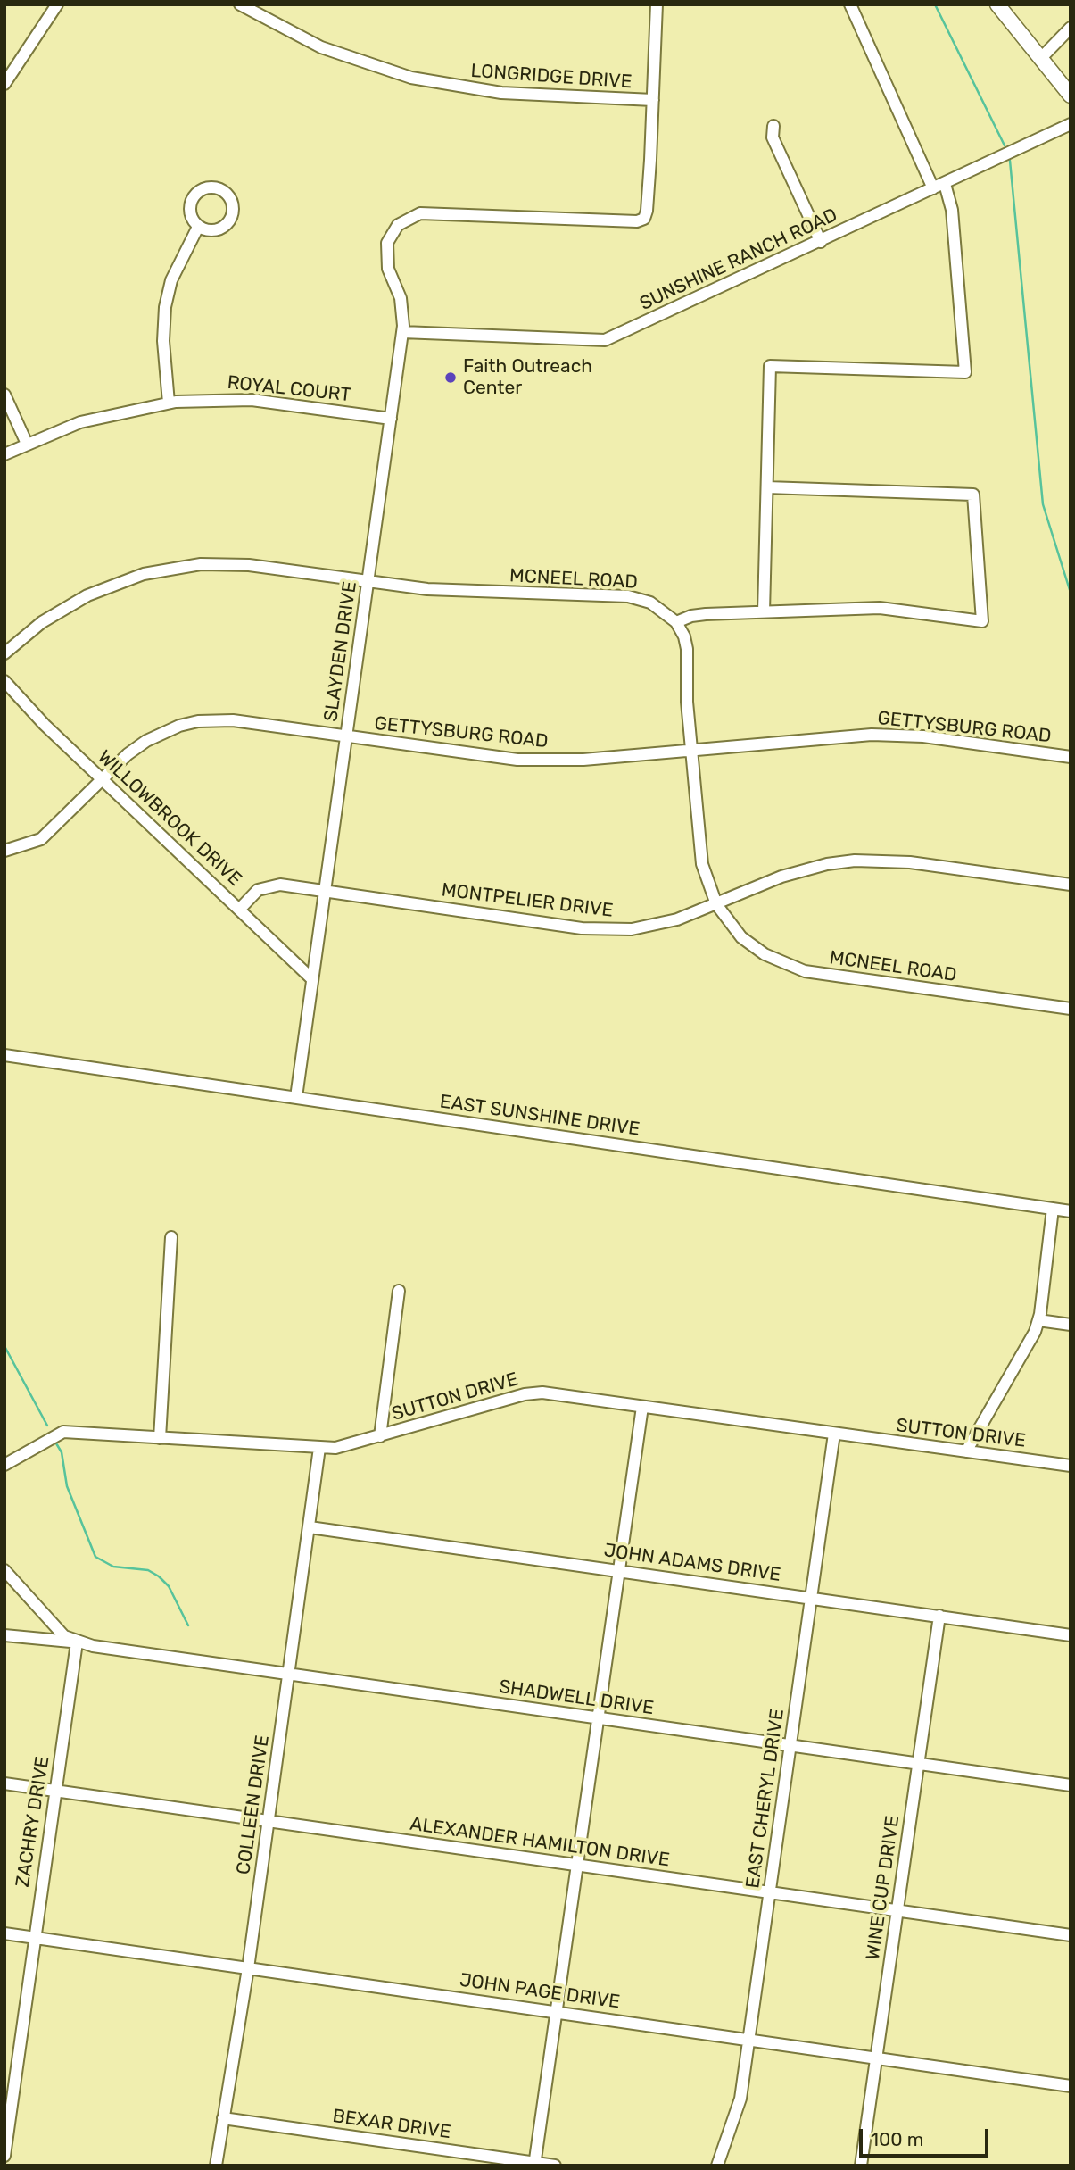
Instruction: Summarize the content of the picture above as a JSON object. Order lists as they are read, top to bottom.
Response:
{
  "streets": {
    "street": [
      "LONGRIDGE DRIVE",
      "SUNSHINE RANCH ROAD",
      "ROYAL COURT",
      "MCNEEL ROAD",
      "SLAYDEN DRIVE",
      "GETTYSBURG ROAD",
      "WILLOWBROOK DRIVE",
      "MONTPELIER DRIVE",
      "EAST SUNSHINE DRIVE",
      "SUTTON DRIVE",
      "JOHN ADAMS DRIVE",
      "SHADWELL DRIVE",
      "EAST CHERYL DRIVE",
      "COLLEEN DRIVE",
      "ZACHRY DRIVE",
      "ALEXANDER HAMILTON DRIVE",
      "WINE CUP DRIVE",
      "JOHN PAGE DRIVE",
      "BEXAR DRIVE"
    ]
  },
  "crossings": [
    ["LONGRIDGE DRIVE", "SLAYDEN DRIVE"],
    ["SUNSHINE RANCH ROAD", "SLAYDEN DRIVE"],
    ["ROYAL COURT", "SLAYDEN DRIVE"],
    ["MCNEEL ROAD", "SLAYDEN DRIVE"],
    ["MCNEEL ROAD", "GETTYSBURG ROAD"],
    ["MCNEEL ROAD", "MONTPELIER DRIVE"],
    ["SLAYDEN DRIVE", "GETTYSBURG ROAD"],
    ["SLAYDEN DRIVE", "WILLOWBROOK DRIVE"],
    ["SLAYDEN DRIVE", "MONTPELIER DRIVE"],
    ["SLAYDEN DRIVE", "EAST SUNSHINE DRIVE"],
    ["GETTYSBURG ROAD", "WILLOWBROOK DRIVE"],
    ["WILLOWBROOK DRIVE", "MONTPELIER DRIVE"],
    ["SUTTON DRIVE", "EAST CHERYL DRIVE"],
    ["SUTTON DRIVE", "COLLEEN DRIVE"],
    ["JOHN ADAMS DRIVE", "EAST CHERYL DRIVE"],
    ["JOHN ADAMS DRIVE", "COLLEEN DRIVE"],
    ["JOHN ADAMS DRIVE", "WINE CUP DRIVE"],
    ["SHADWELL DRIVE", "EAST CHERYL DRIVE"],
    ["SHADWELL DRIVE", "COLLEEN DRIVE"],
    ["SHADWELL DRIVE", "ZACHRY DRIVE"],
    ["SHADWELL DRIVE", "WINE CUP DRIVE"],
    ["EAST CHERYL DRIVE", "ALEXANDER HAMILTON DRIVE"],
    ["EAST CHERYL DRIVE", "JOHN PAGE DRIVE"],
    ["COLLEEN DRIVE", "ALEXANDER HAMILTON DRIVE"],
    ["COLLEEN DRIVE", "JOHN PAGE DRIVE"],
    ["COLLEEN DRIVE", "BEXAR DRIVE"],
    ["ZACHRY DRIVE", "ALEXANDER HAMILTON DRIVE"],
    ["ZACHRY DRIVE", "JOHN PAGE DRIVE"],
    ["ALEXANDER HAMILTON DRIVE", "WINE CUP DRIVE"],
    ["WINE CUP DRIVE", "JOHN PAGE DRIVE"]
  ],
  "places": ["Faith Outreach Center"],
  "scale_bar": "100 m"
}
